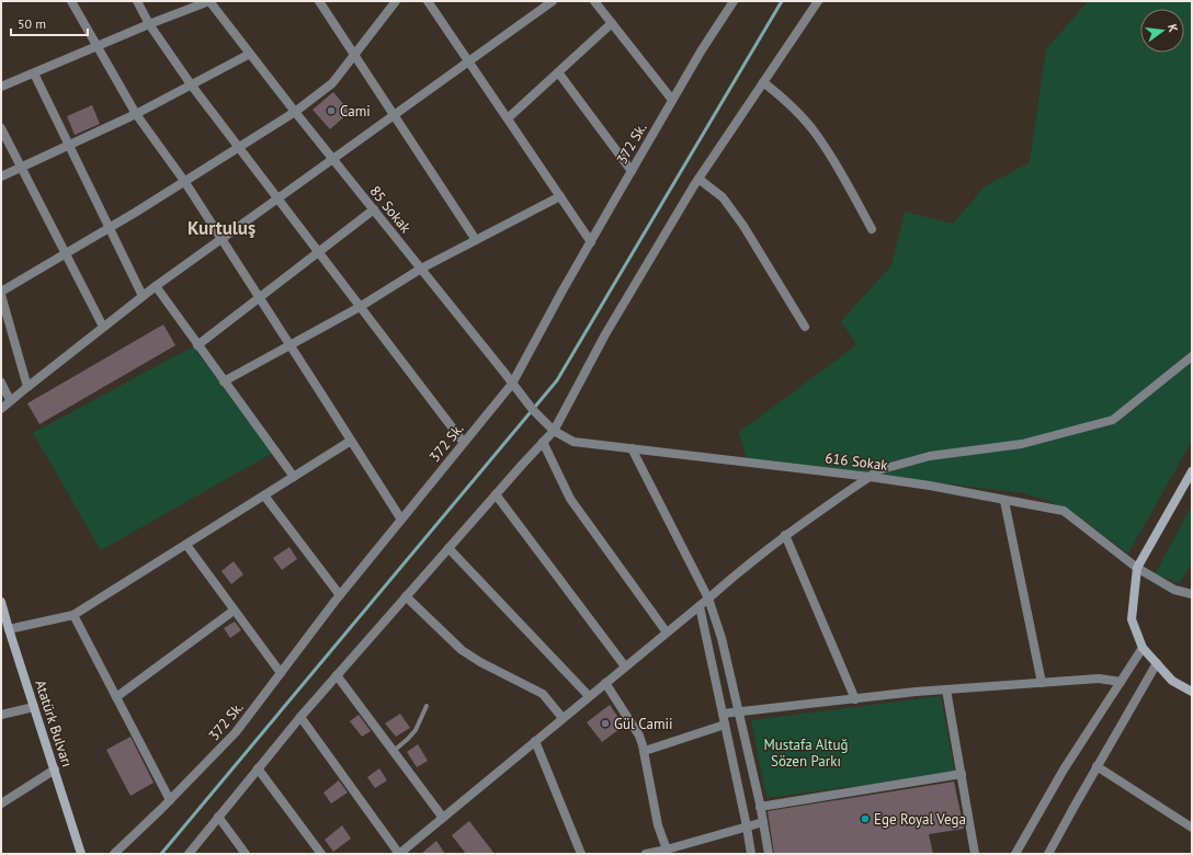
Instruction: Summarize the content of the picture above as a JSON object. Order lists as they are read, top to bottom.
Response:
{
  "streets": {
    "main road": ["Atatürk Bulvarı"],
    "street": ["372 Sk.", "85 Sokak", "616 Sokak"]
  },
  "crossings": [
    ["372 Sk.", "85 Sokak"],
    ["85 Sokak", "616 Sokak"]
  ],
  "districts": ["Kurtuluş"],
  "parks": ["Mustafa Altuğ Sözen Parkı"],
  "places": ["Cami", "Gül Camii", "Ege Royal Vega"],
  "scale_bar": "50 m",
  "north": "right"
}
